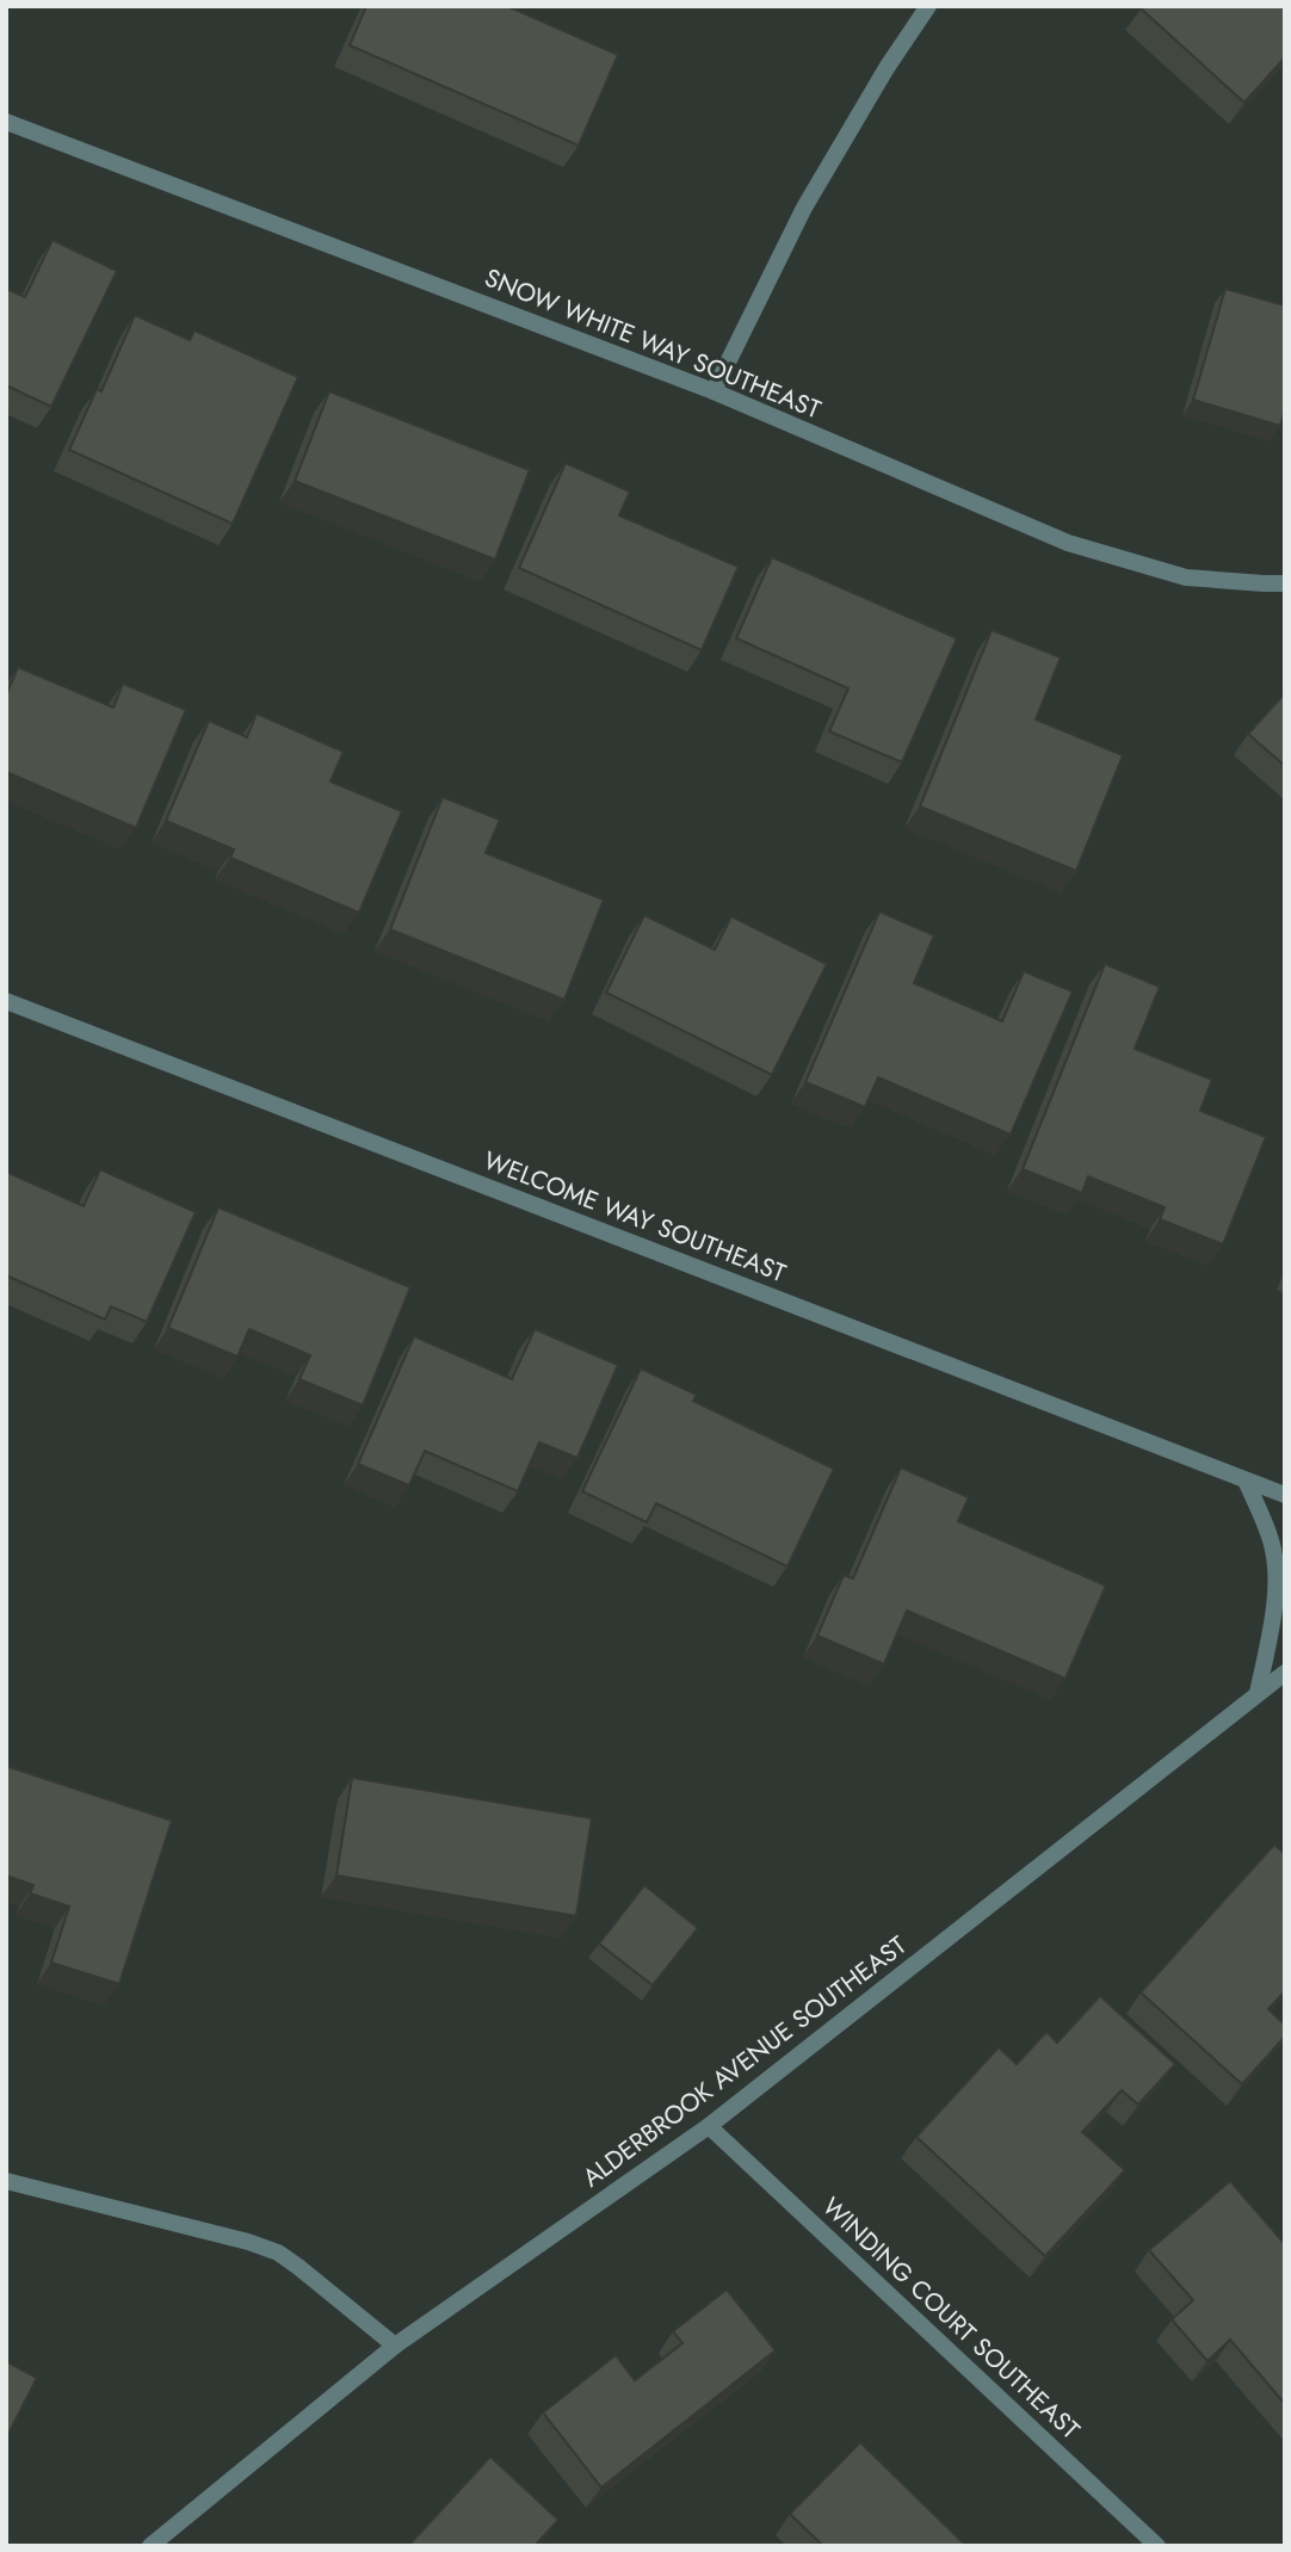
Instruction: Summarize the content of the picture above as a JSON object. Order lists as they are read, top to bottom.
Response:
{
  "streets": {
    "street": [
      "SNOW WHITE WAY SOUTHEAST",
      "WELCOME WAY SOUTHEAST",
      "ALDERBROOK AVENUE SOUTHEAST",
      "WINDING COURT SOUTHEAST"
    ]
  },
  "crossings": [
    ["ALDERBROOK AVENUE SOUTHEAST", "WINDING COURT SOUTHEAST"]
  ]
}
